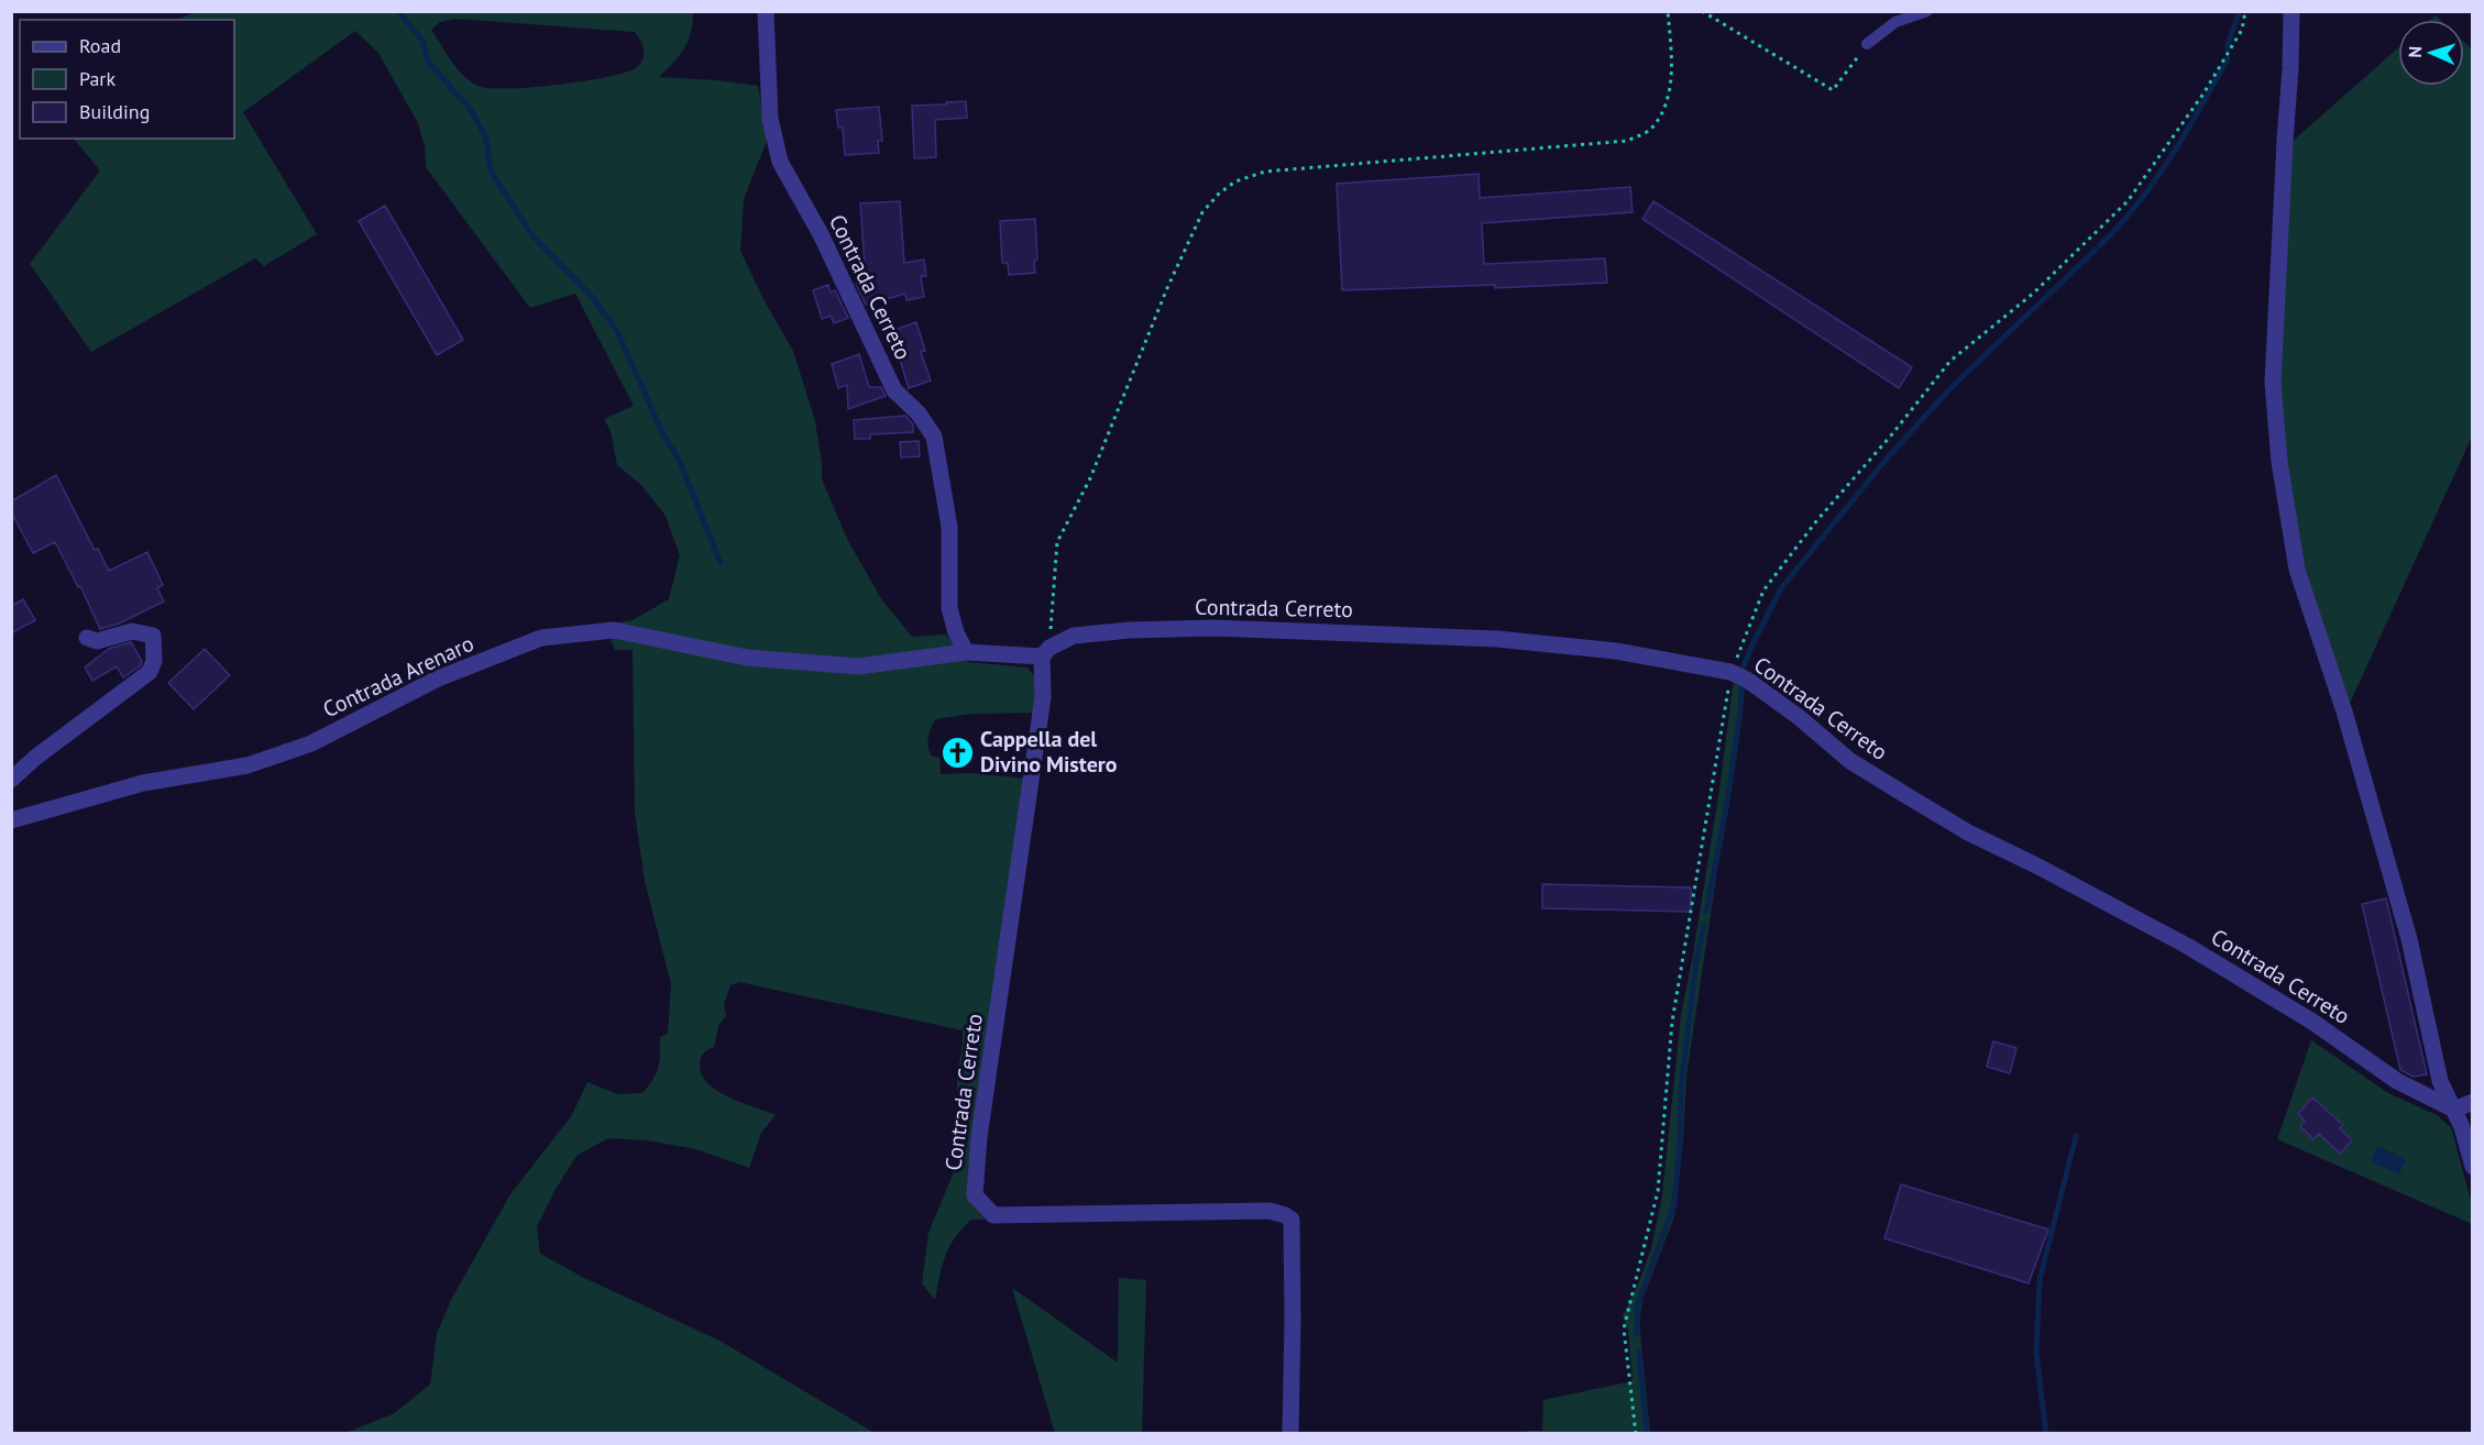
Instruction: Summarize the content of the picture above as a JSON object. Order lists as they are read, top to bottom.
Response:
{
  "streets": {
    "street": ["Contrada Cerreto", "Contrada Arenaro"]
  },
  "crossings": [
    ["Contrada Cerreto", "Contrada Arenaro"]
  ],
  "places": {
    "church": ["Cappella del Divino Mistero"]
  },
  "legend": ["Road", "Park", "Building"],
  "north": "left"
}
